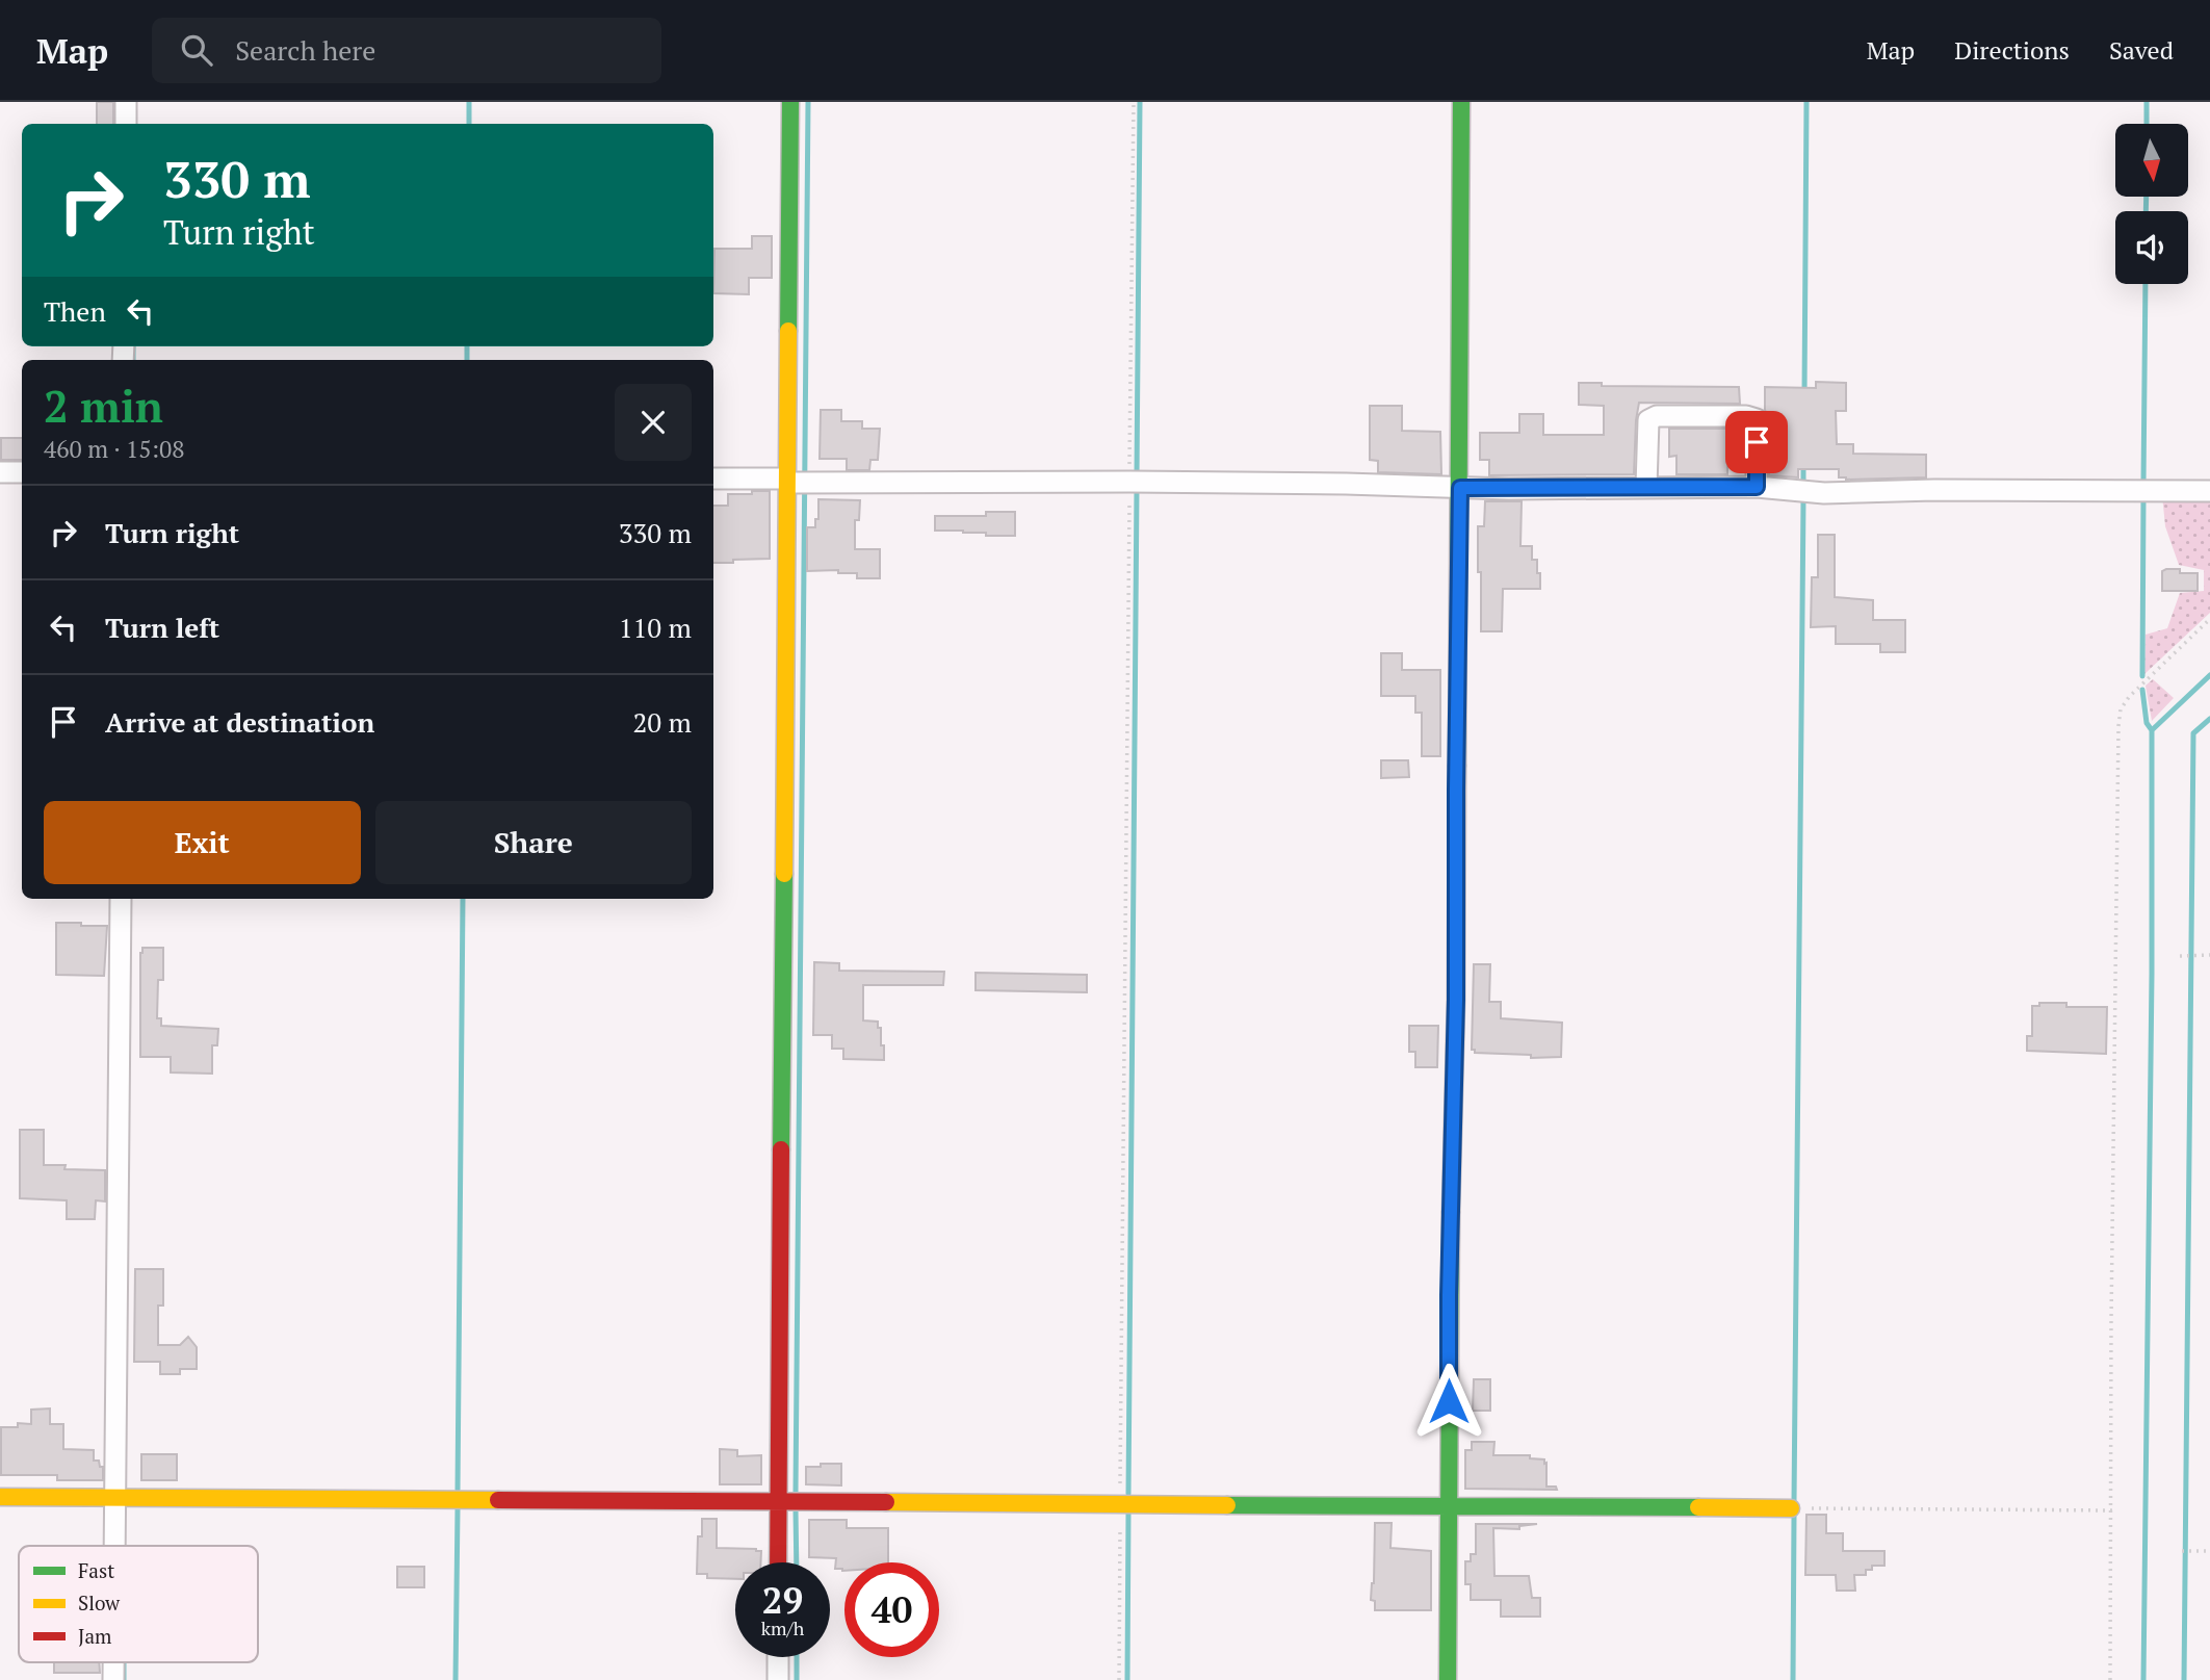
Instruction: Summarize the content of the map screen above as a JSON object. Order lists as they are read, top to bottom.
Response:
{
  "legend": ["Fast", "Slow", "Jam"],
  "north": "bottom",
  "page": {
    "header": "Map",
    "search": "Search here",
    "nav": ["Map", "Directions", "Saved"],
    "turn": ["330 m", "Turn right"],
    "then": "Then",
    "heading": ["2 min", "460 m · 15:08"],
    "list": [
      {
        "name": "Turn right",
        "value": "330 m"
      },
      {
        "name": "Turn left",
        "value": "110 m"
      },
      {
        "name": "Arrive at destination",
        "value": "20 m"
      }
    ],
    "buttons": ["Exit", "Share"],
    "speed": "29 km/h",
    "limit": "40"
  }
}
